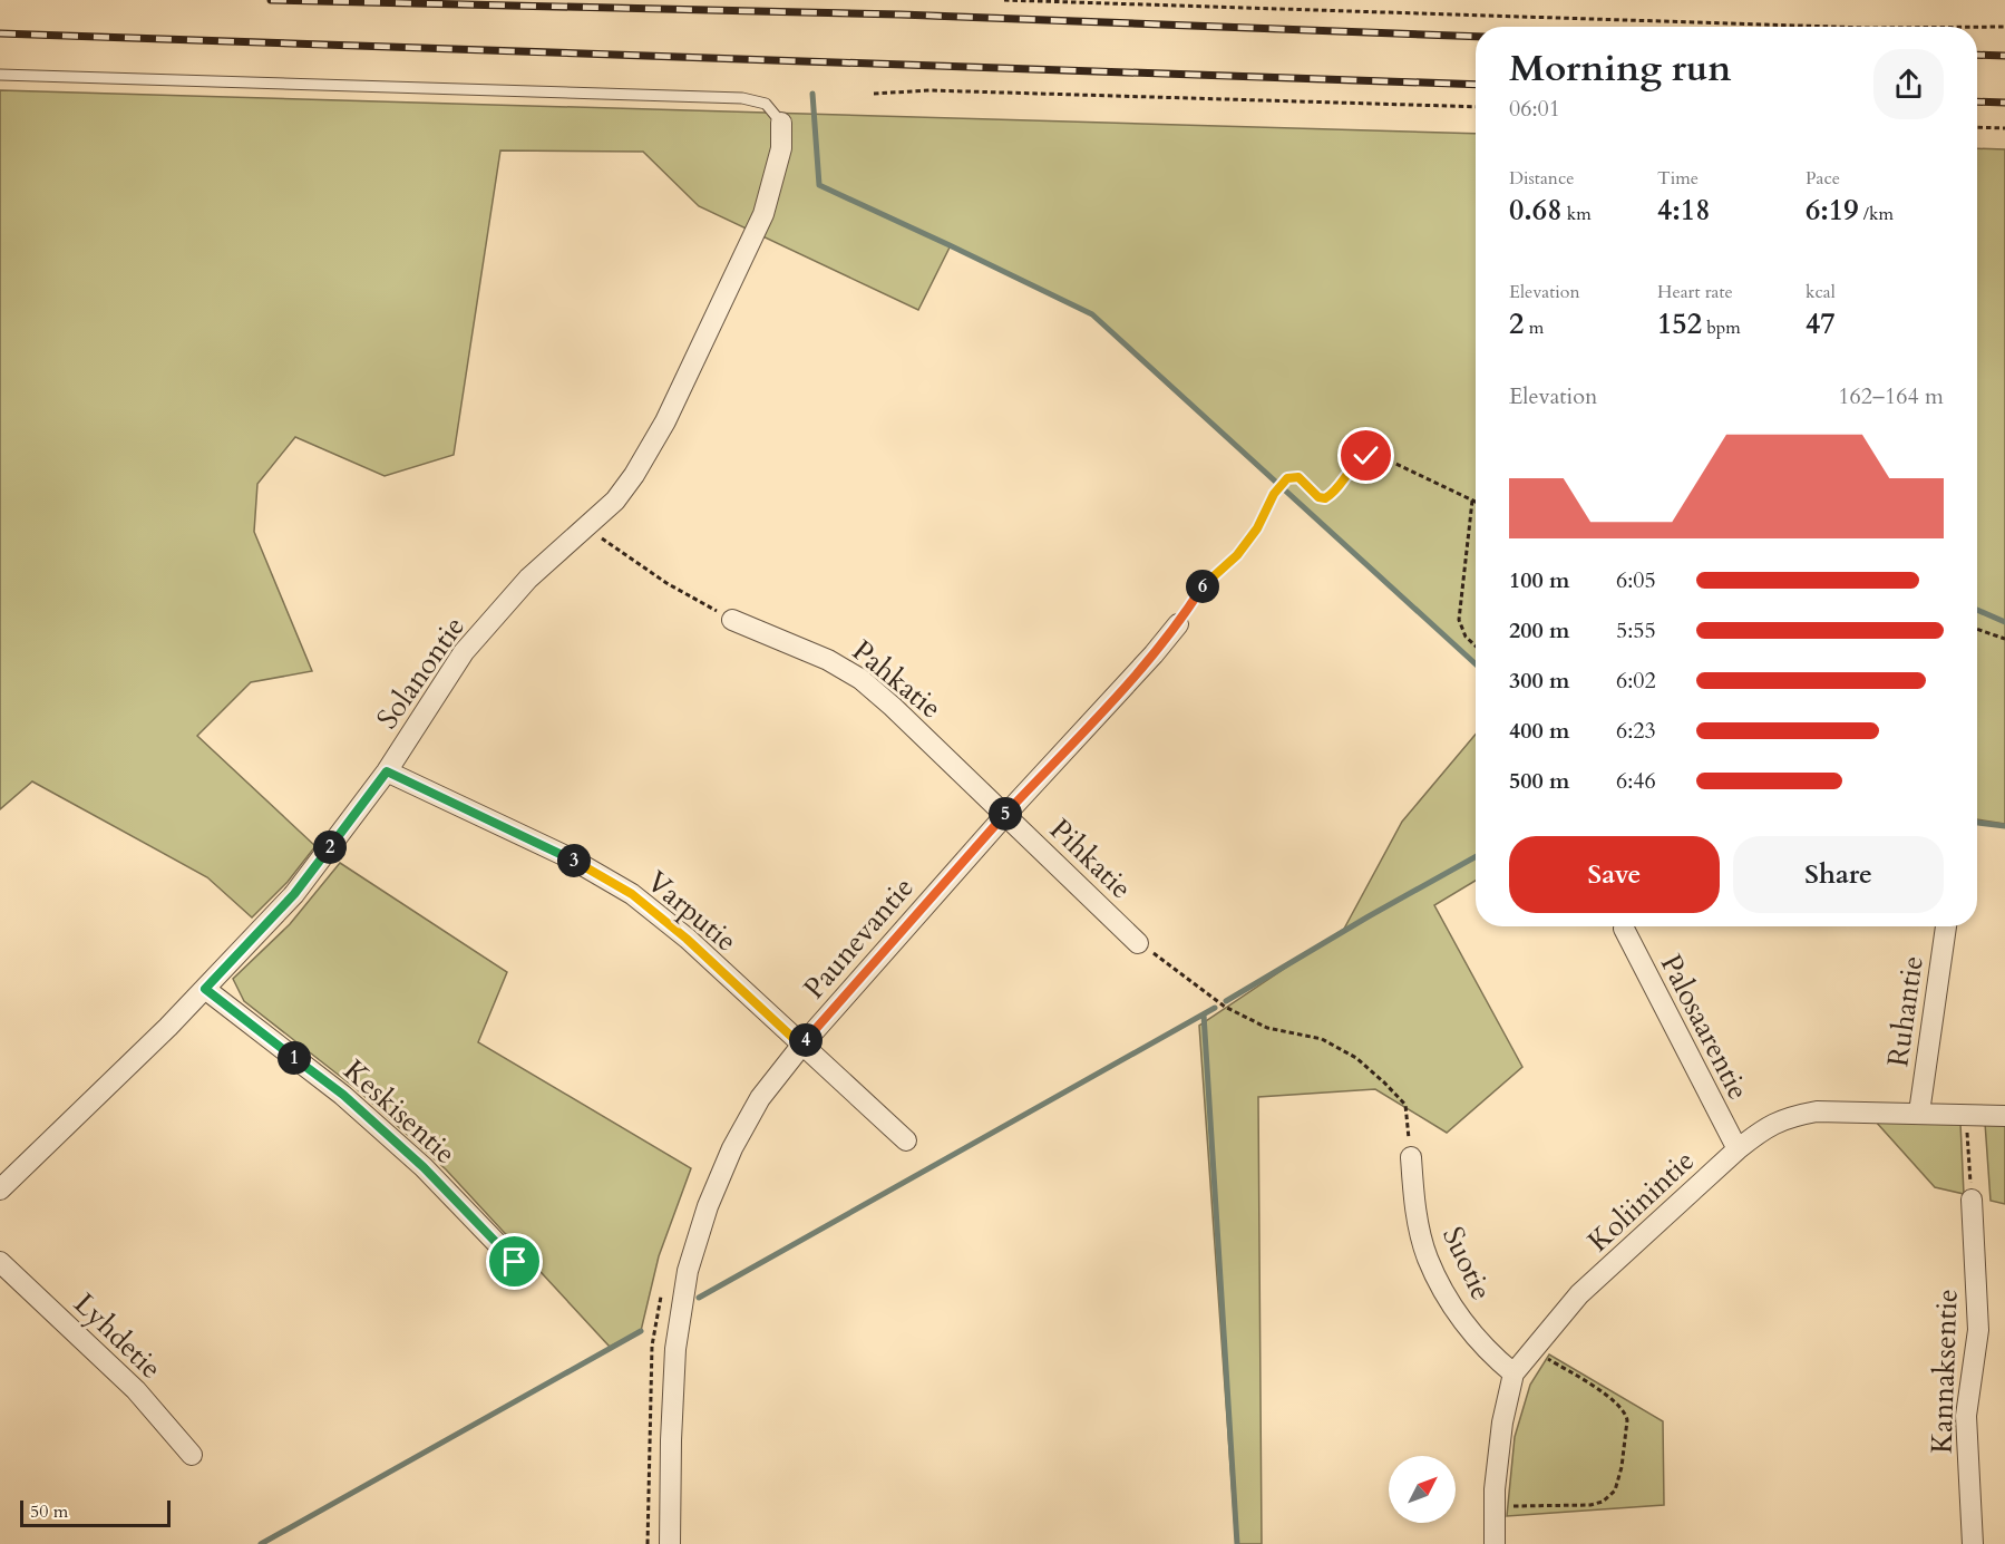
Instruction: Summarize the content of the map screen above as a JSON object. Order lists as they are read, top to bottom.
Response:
{
  "streets": {
    "street": [
      "Solanontie",
      "Pahkatie",
      "Pihkatie",
      "Varputie",
      "Paunevantie",
      "Ruhantie",
      "Palosaarentie",
      "Keskisentie",
      "Koliinintie",
      "Suotie",
      "Lyhdetie",
      "Kannaksentie"
    ]
  },
  "crossings": [
    ["Solanontie", "Varputie"],
    ["Solanontie", "Keskisentie"],
    ["Pahkatie", "Pihkatie"],
    ["Pahkatie", "Paunevantie"],
    ["Pihkatie", "Paunevantie"],
    ["Varputie", "Paunevantie"],
    ["Ruhantie", "Koliinintie"],
    ["Palosaarentie", "Koliinintie"],
    ["Koliinintie", "Suotie"]
  ],
  "scale_bar": "50 m",
  "north": "top right",
  "page": {
    "heading": ["Morning run", "06:01"],
    "stats": [
      ["Distance", "0.68 km"],
      ["Time", "4:18"],
      ["Pace", "6:19 /km"],
      ["Elevation", "2 m"],
      ["Heart rate", "152 bpm"],
      ["kcal", "47"]
    ],
    "chart": ["Elevation", "162–164 m"],
    "list": [
      {
        "name": "100 m",
        "note": "6:05"
      },
      {
        "name": "200 m",
        "note": "5:55"
      },
      {
        "name": "300 m",
        "note": "6:02"
      },
      {
        "name": "400 m",
        "note": "6:23"
      },
      {
        "name": "500 m",
        "note": "6:46"
      }
    ],
    "pins": [
      "6",
      "5",
      "2",
      "3",
      "4",
      "1"
    ],
    "buttons": ["Save", "Share"],
    "scale": "50 m"
  }
}
